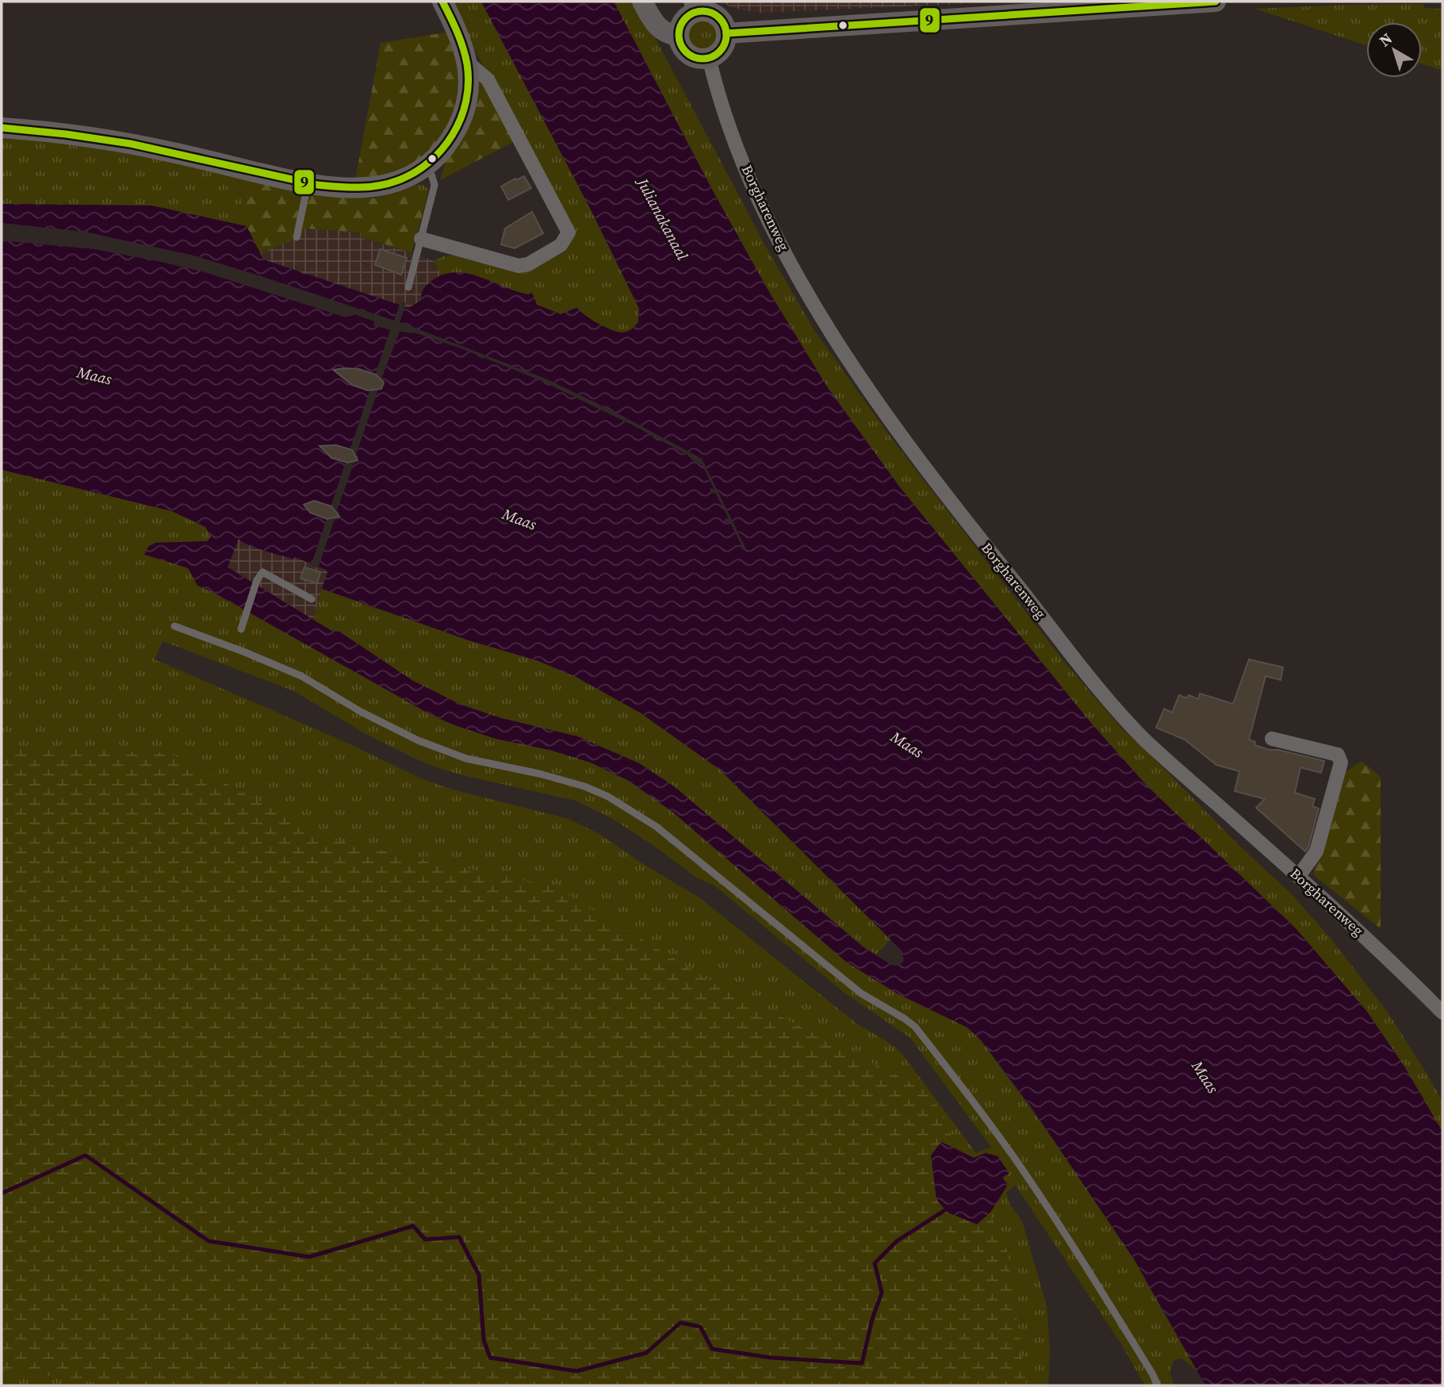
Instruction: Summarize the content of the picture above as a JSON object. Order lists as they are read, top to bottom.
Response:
{
  "streets": {
    "street": ["Borgharenweg"]
  },
  "water": ["Julianakanaal", "Maas"],
  "lines": ["transit line 9"],
  "north": "top left"
}
